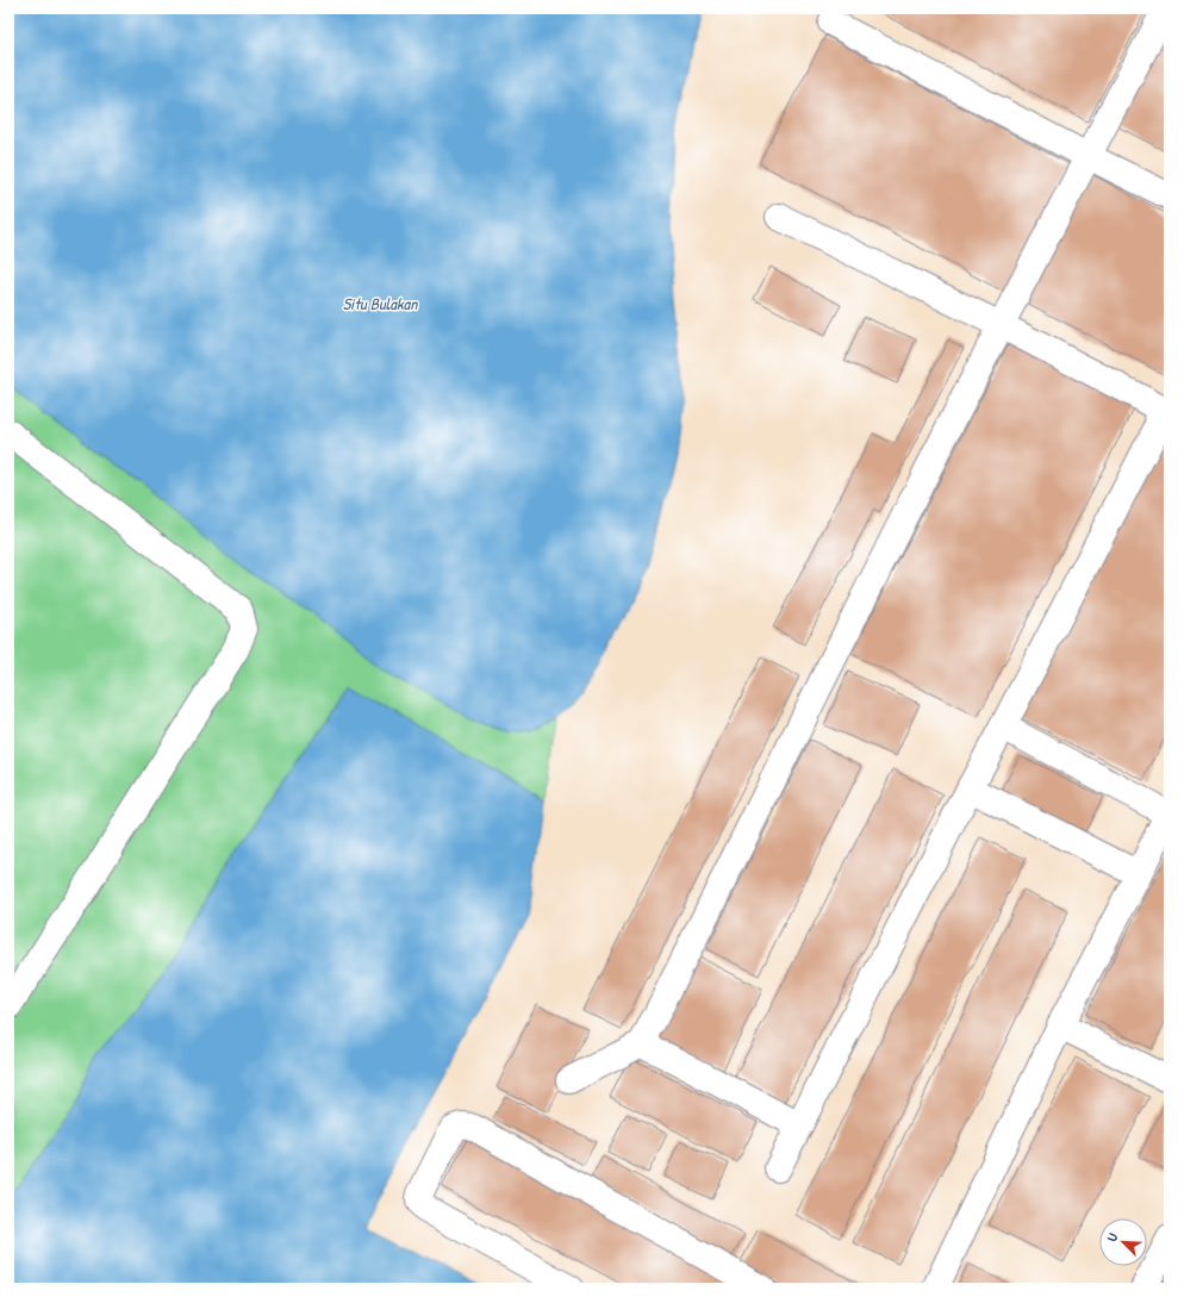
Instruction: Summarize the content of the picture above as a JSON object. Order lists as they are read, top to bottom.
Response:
{
  "water": ["Situ Bulakan"],
  "north": "top left"
}
